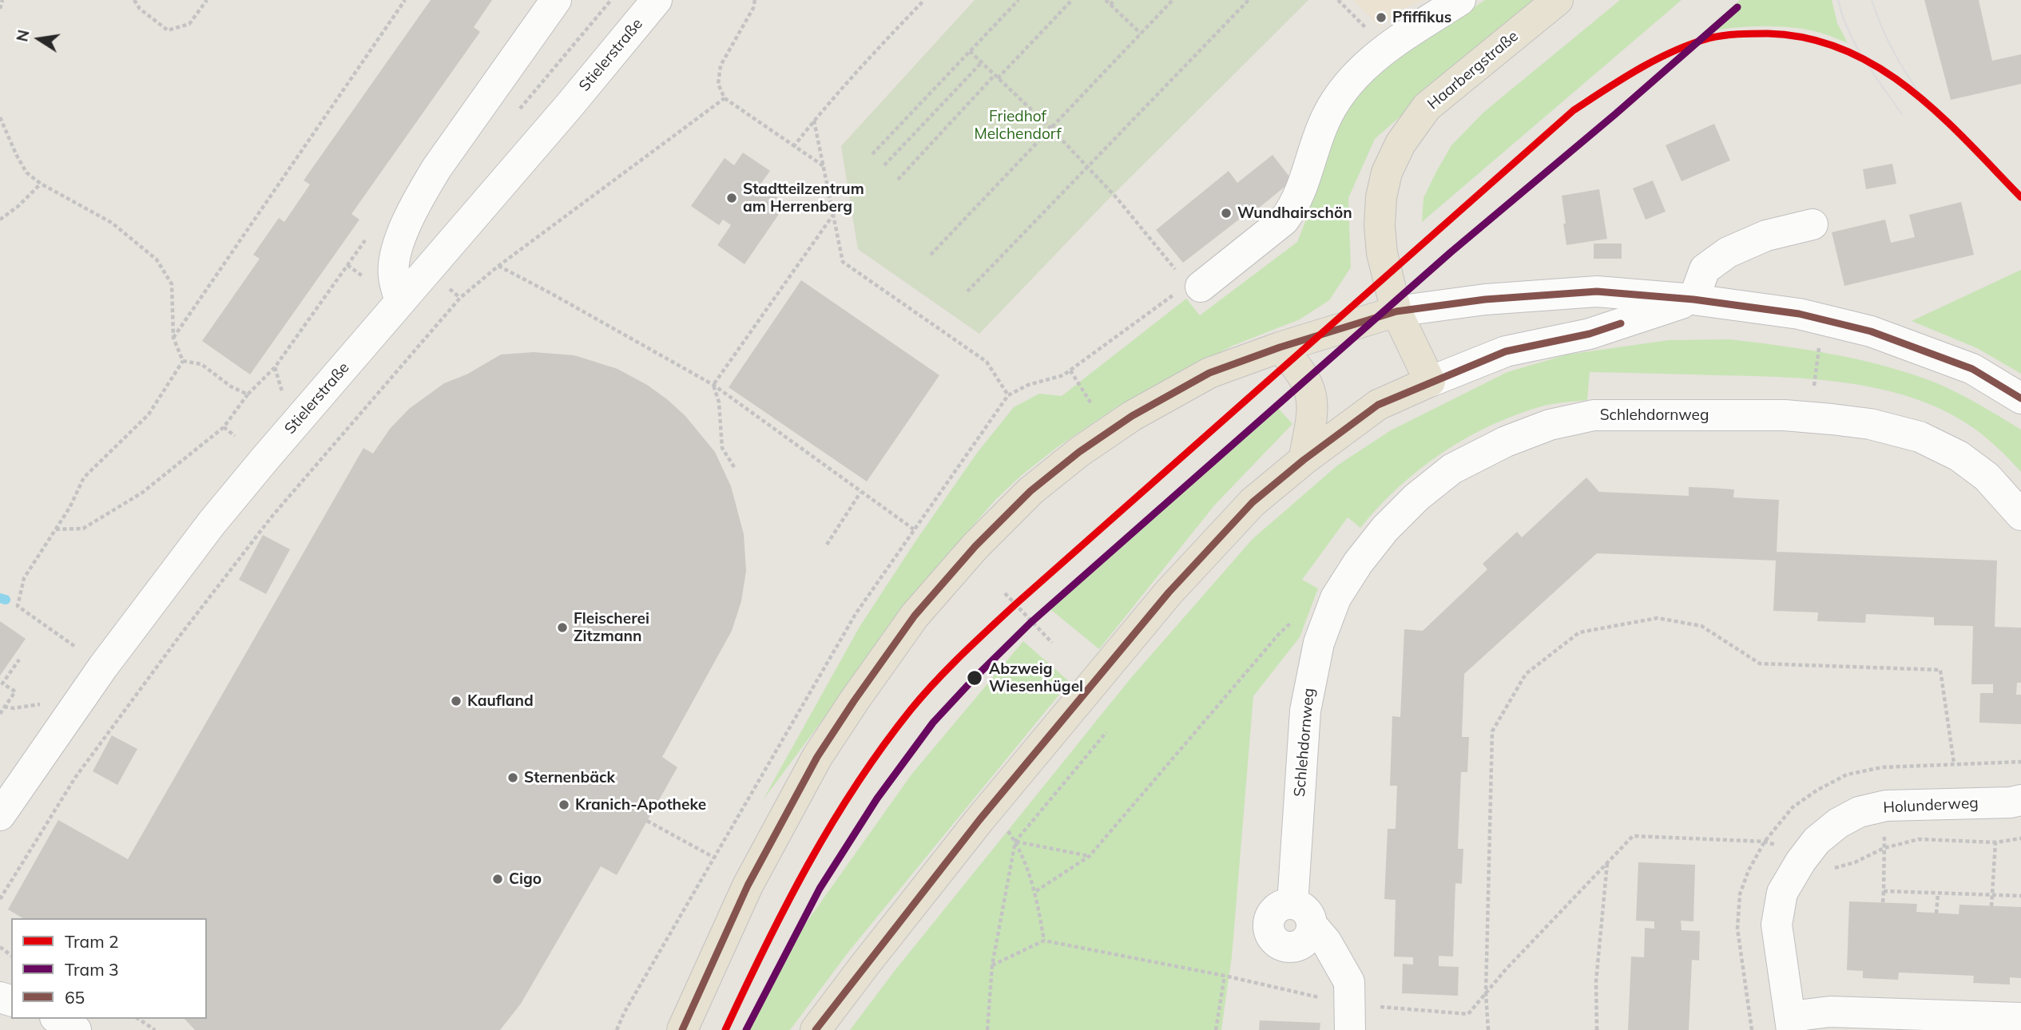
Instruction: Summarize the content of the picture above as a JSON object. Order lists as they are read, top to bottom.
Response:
{
  "streets": {
    "main road": ["Haarbergstraße"],
    "street": ["Stielerstraße", "Schlehdornweg", "Holunderweg"]
  },
  "parks": ["Friedhof Melchendorf"],
  "places": [
    "Pfiffikus",
    "Stadtteilzentrum am Herrenberg",
    "Wundhairschön",
    "Fleischerei Zitzmann",
    "Abzweig Wiesenhügel",
    "Kaufland",
    "Sternenbäck",
    "Kranich-Apotheke",
    "Cigo"
  ],
  "lines": ["tram line 3", "tram line 2", "transit line 65"],
  "legend": ["Tram 2", "Tram 3", "65"],
  "north": "left"
}
